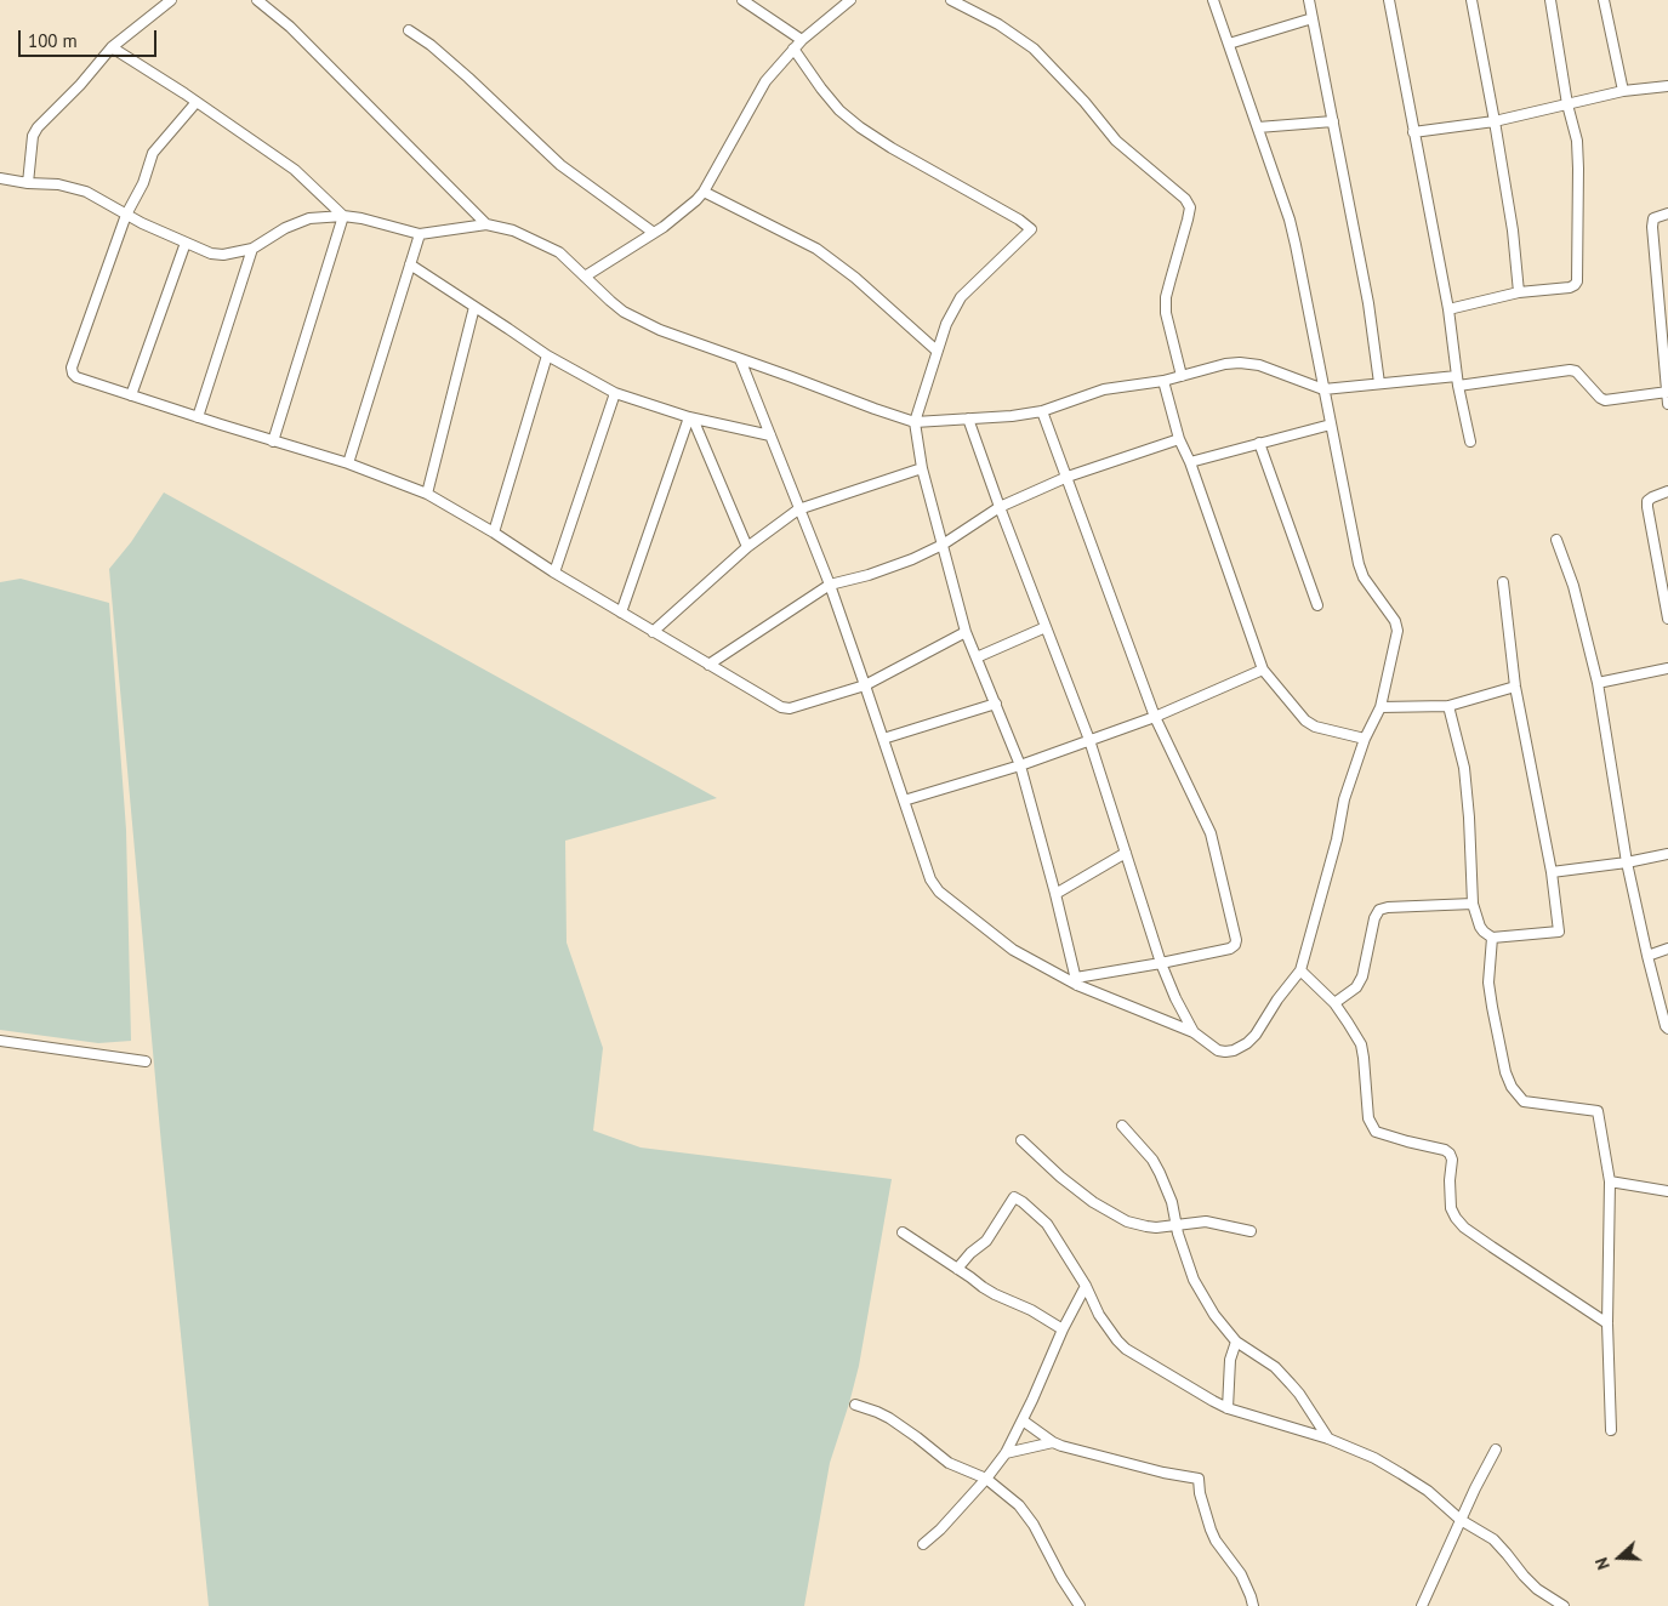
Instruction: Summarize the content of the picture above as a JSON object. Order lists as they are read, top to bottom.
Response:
{
  "scale_bar": "100 m",
  "north": "left"
}
